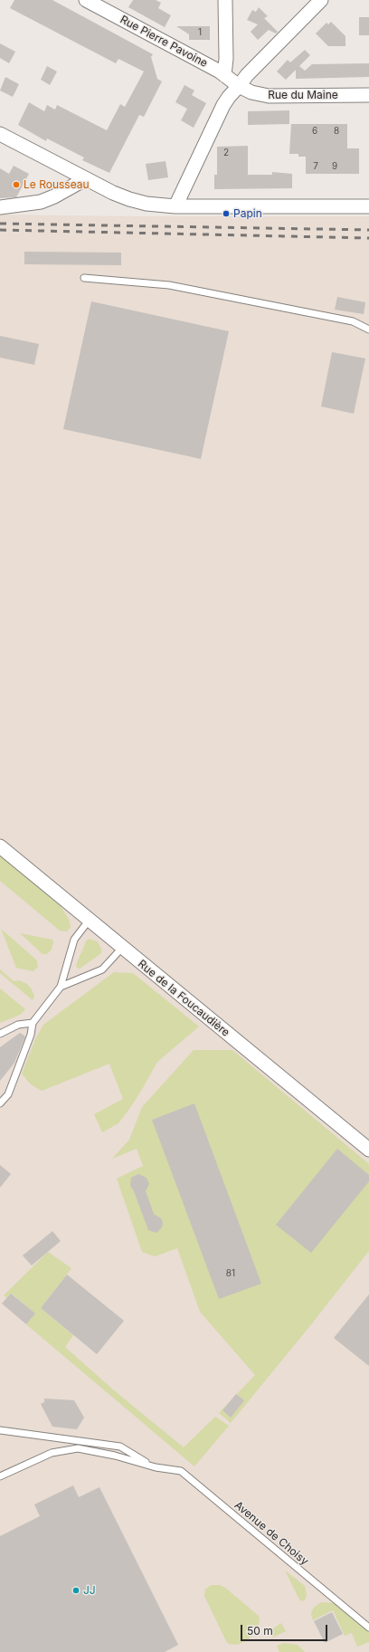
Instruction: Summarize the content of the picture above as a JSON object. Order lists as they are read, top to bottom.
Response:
{
  "streets": {
    "street": ["Rue Pierre Pavoine", "Rue du Maine", "Rue de la Foucaudière"],
    "lane": ["Avenue de Choisy"]
  },
  "crossings": [
    ["Rue Pierre Pavoine", "Rue du Maine"]
  ],
  "places": ["Le Rousseau", "Papin", "JJ"],
  "house_numbers": [
    "1",
    "6",
    "8",
    "2",
    "7",
    "9",
    "81"
  ],
  "scale_bar": "50 m"
}
